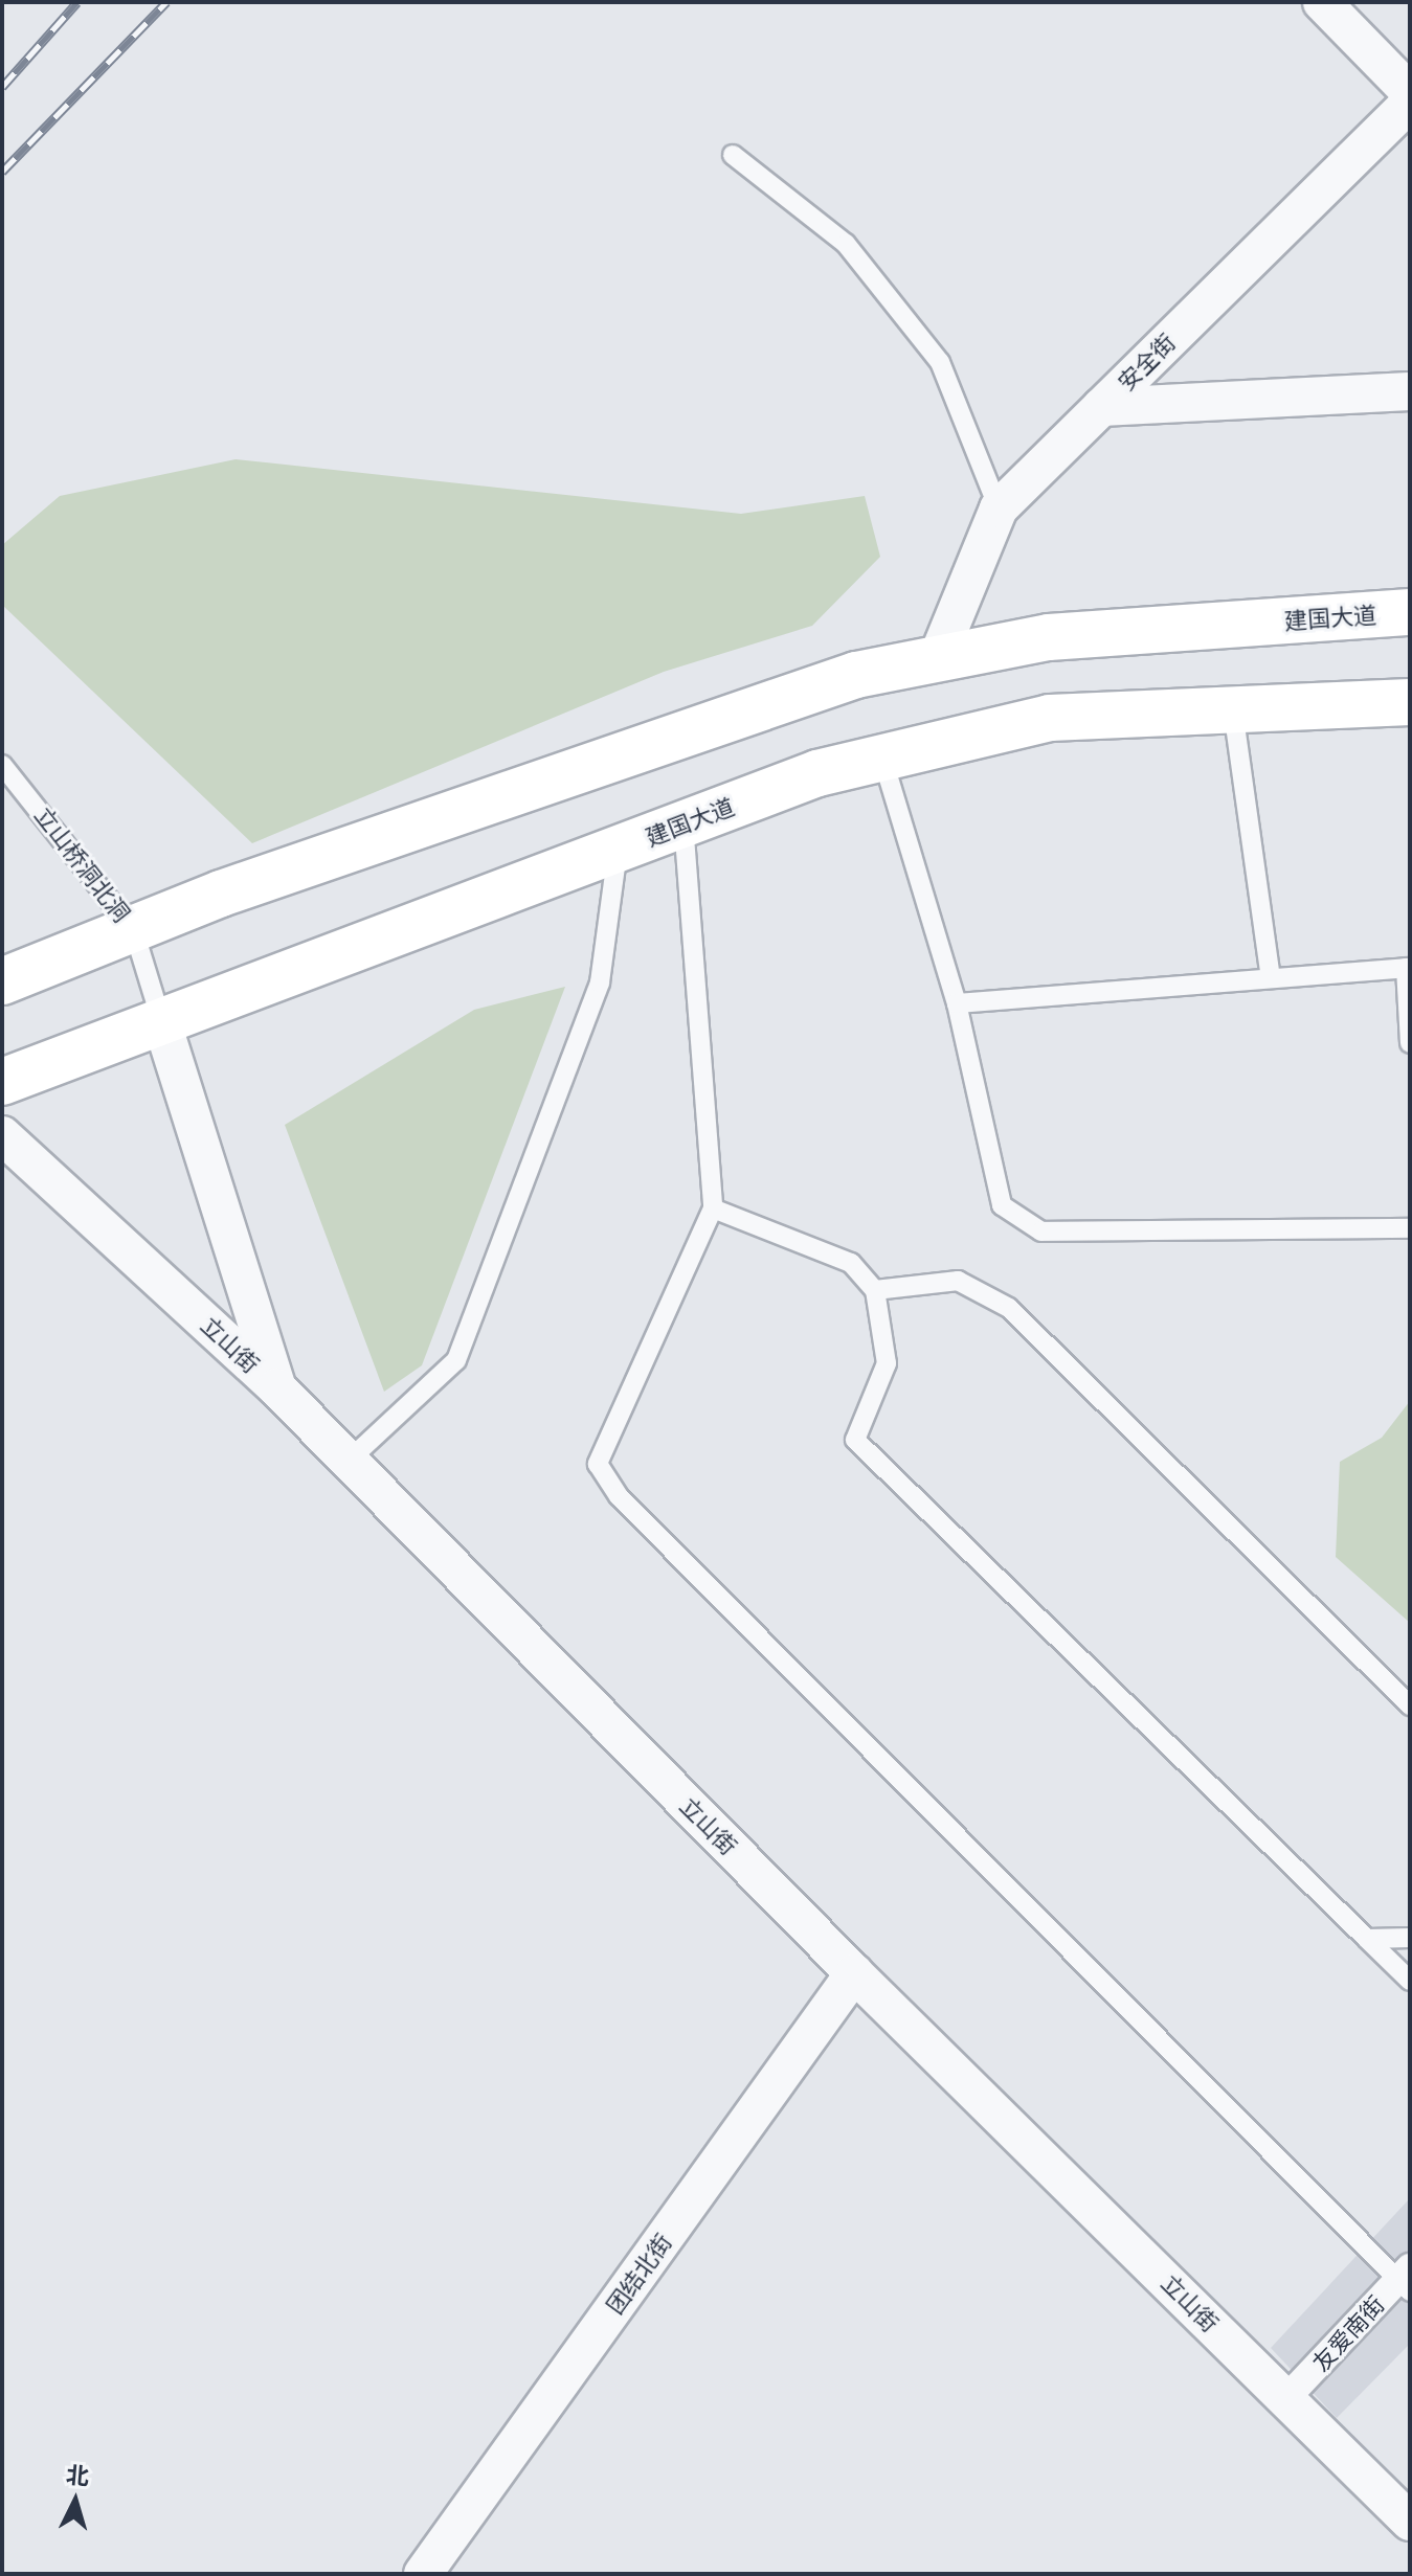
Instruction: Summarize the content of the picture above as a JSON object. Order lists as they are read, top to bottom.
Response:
{
  "streets": {
    "highway": ["建国大道"],
    "street": [
      "安全街",
      "立山街",
      "团结北街",
      "友爱南街"
    ],
    "lane": ["立山桥洞北洞"]
  },
  "crossings": [
    ["安全街", "建国大道"],
    ["建国大道", "立山桥洞北洞"],
    ["立山街", "团结北街"],
    ["立山街", "友爱南街"]
  ],
  "north": "top"
}
